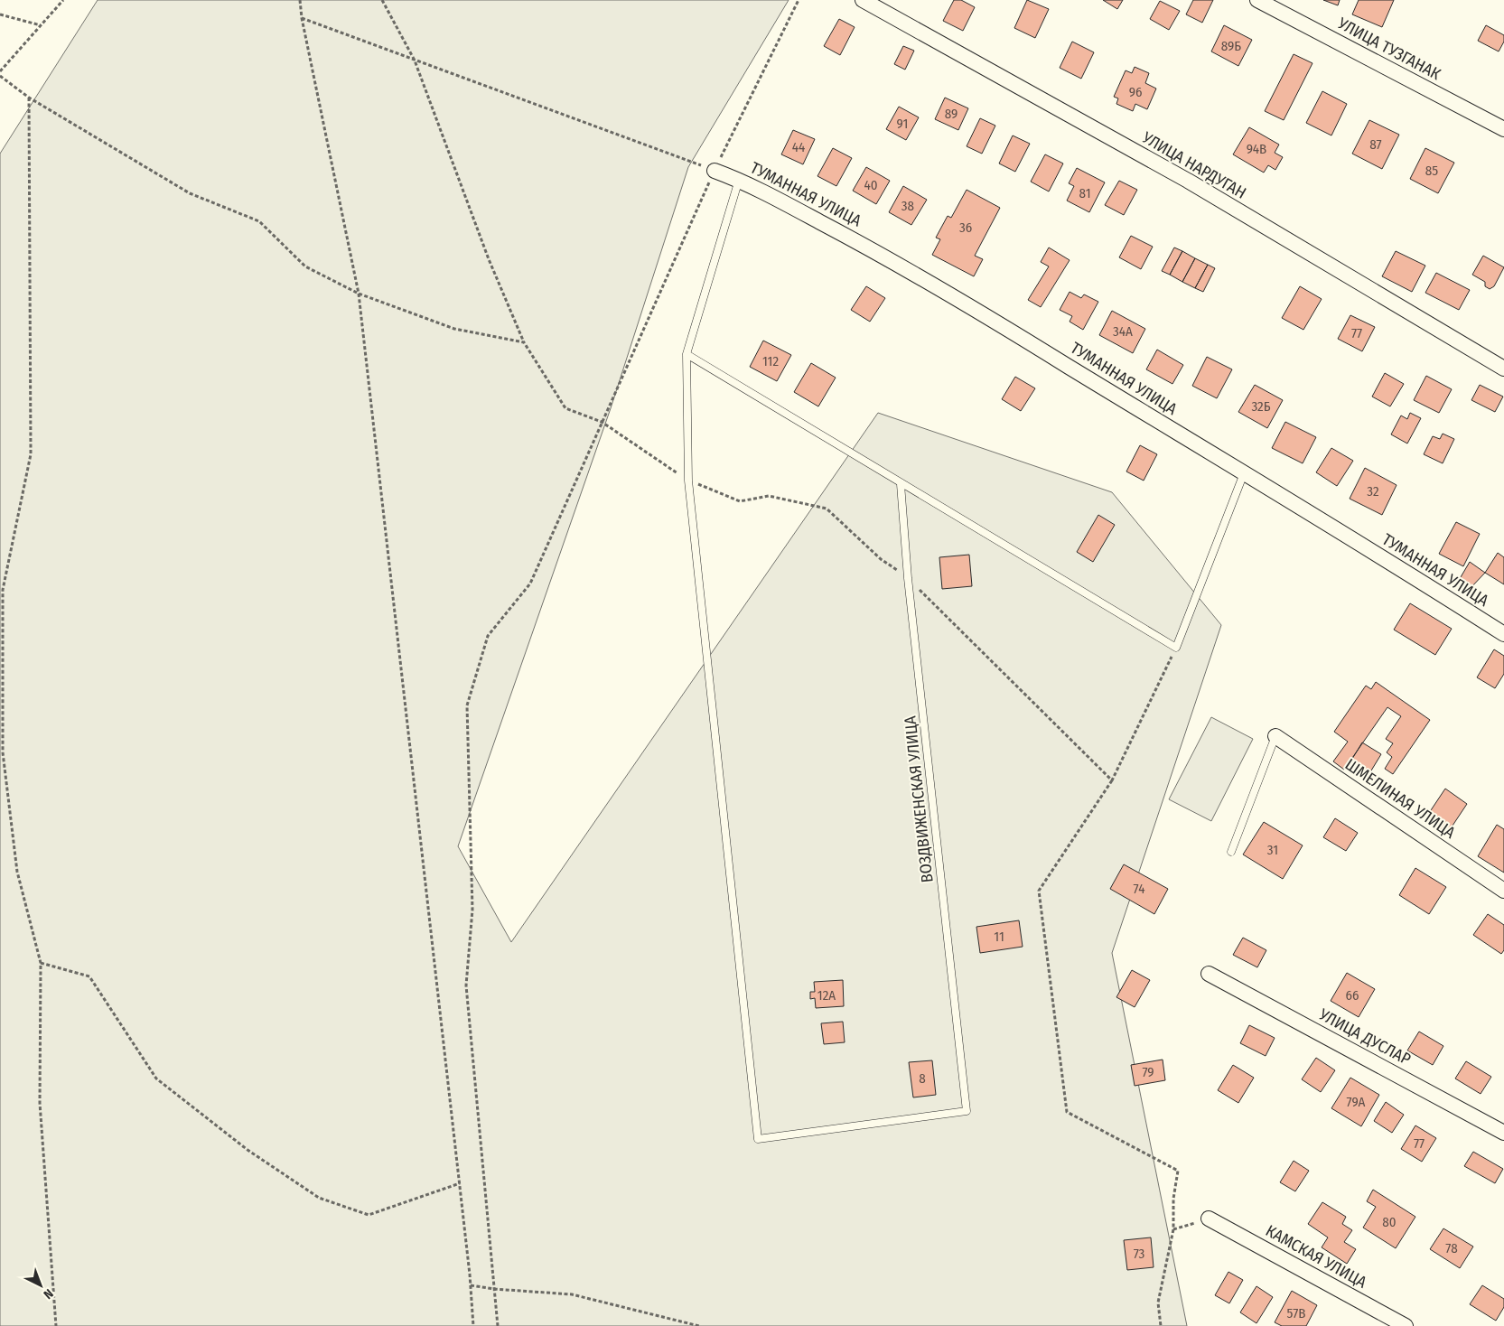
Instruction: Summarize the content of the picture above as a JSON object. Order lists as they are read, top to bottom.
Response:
{
  "streets": {
    "street": [
      "УЛИЦА ТУЗГАНАК",
      "УЛИЦА НАРДУГАН",
      "ТУМАННАЯ УЛИЦА",
      "ШМЕЛИНАЯ УЛИЦА",
      "УЛИЦА ДУСЛАР",
      "КАМСКАЯ УЛИЦА"
    ],
    "lane": ["ВОЗДВИЖЕНСКАЯ УЛИЦА"]
  },
  "house_numbers": [
    "89Б",
    "96",
    "89",
    "91",
    "87",
    "44",
    "94В",
    "85",
    "40",
    "81",
    "38",
    "36",
    "34А",
    "77",
    "112",
    "32Б",
    "32",
    "31",
    "74",
    "11",
    "12А",
    "66",
    "79",
    "8",
    "79А",
    "77",
    "80",
    "78",
    "73",
    "57В"
  ],
  "north": "bottom right"
}
